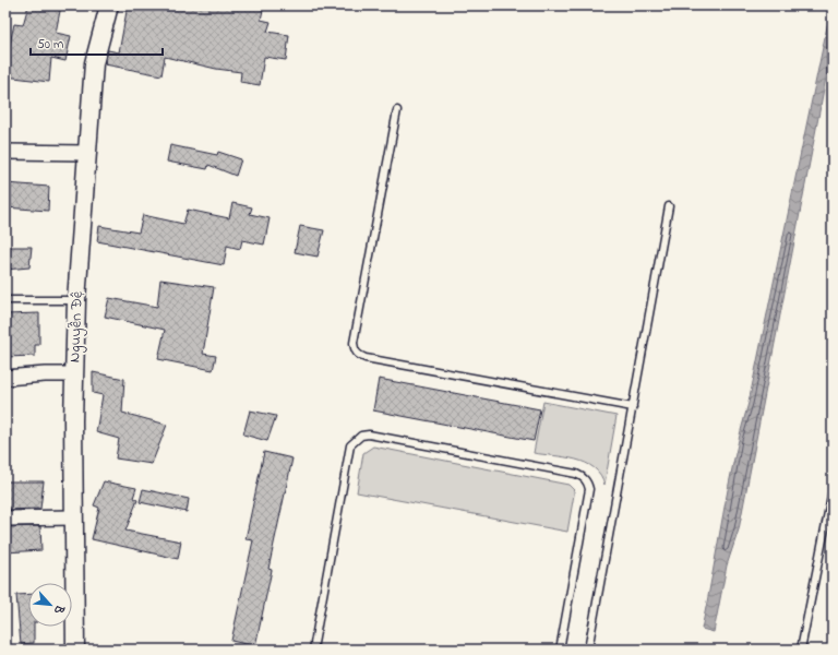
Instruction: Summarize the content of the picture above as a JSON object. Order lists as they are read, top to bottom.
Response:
{
  "streets": {
    "street": ["Nguyễn Đệ"]
  },
  "scale_bar": "50 m",
  "north": "bottom right"
}
